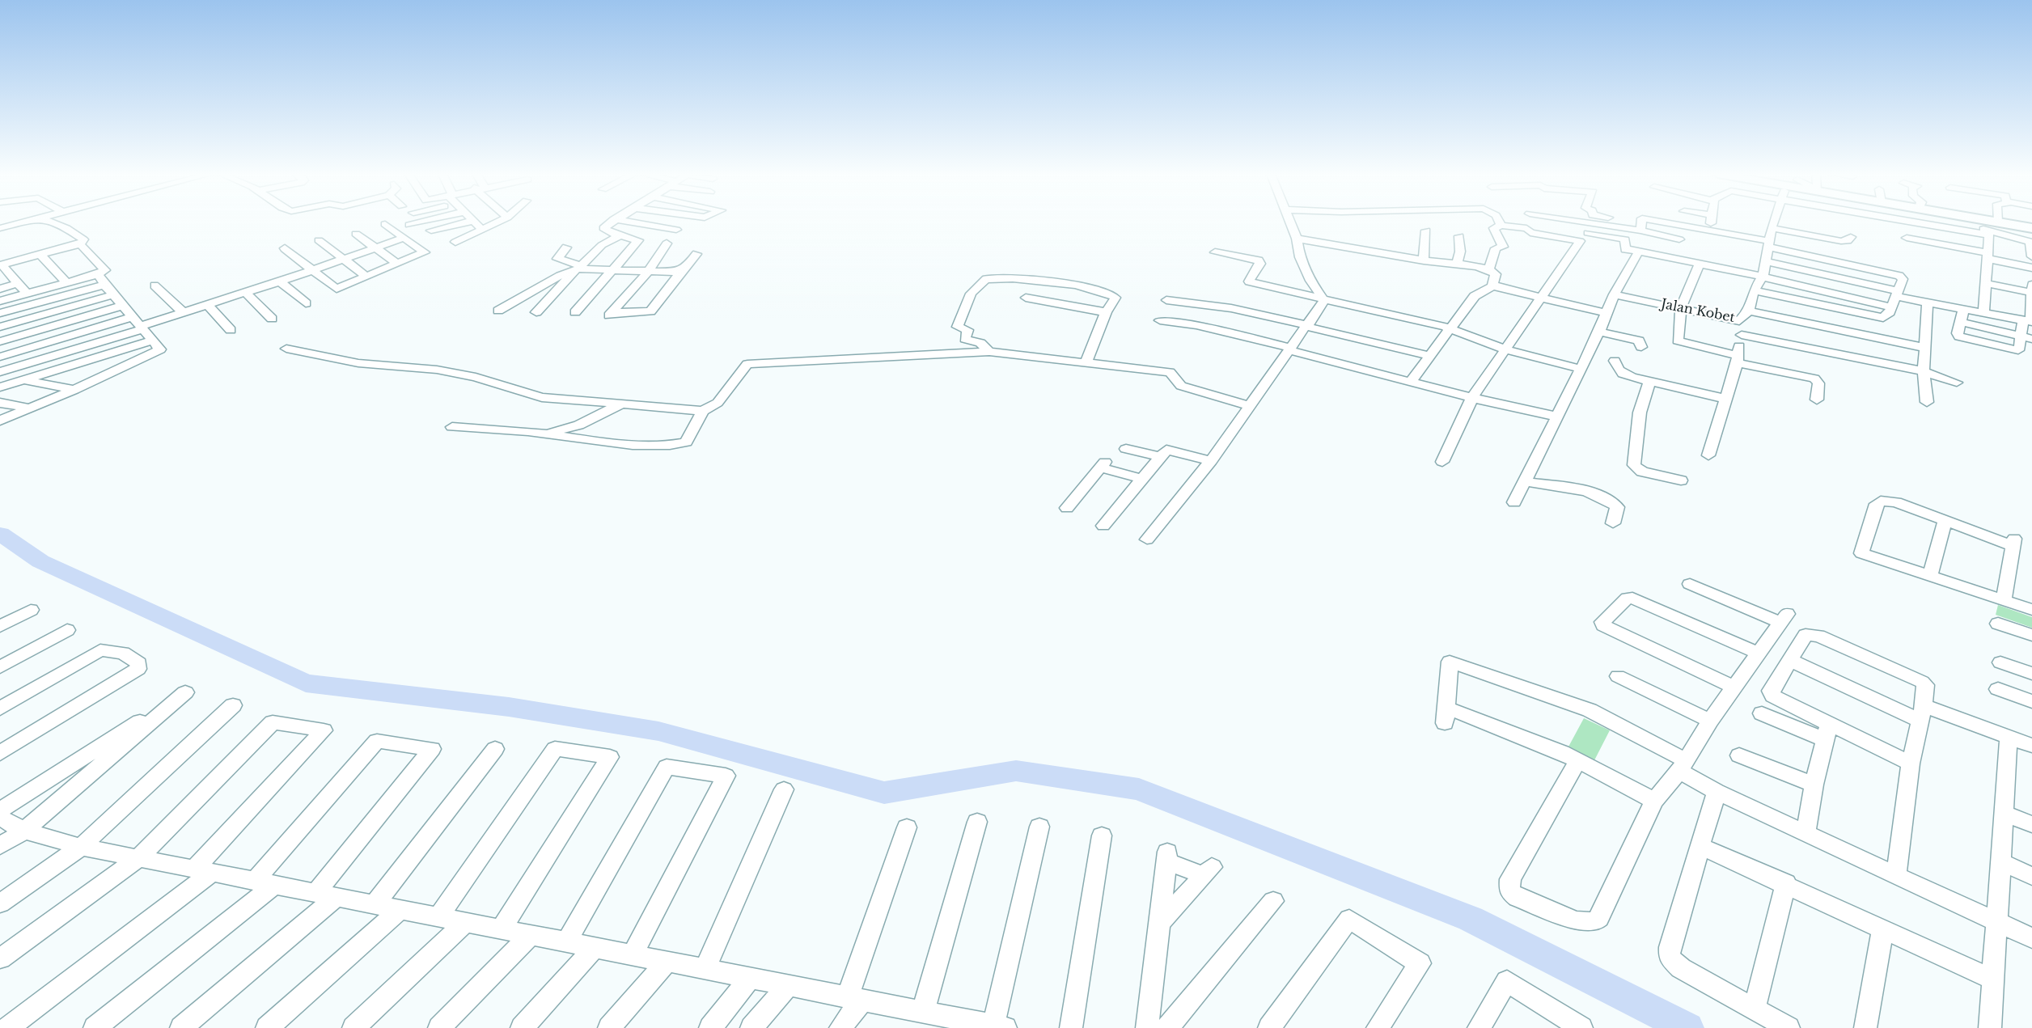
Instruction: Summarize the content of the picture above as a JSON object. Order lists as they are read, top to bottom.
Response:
{
  "streets": {
    "street": ["Jalan Kobet"]
  }
}
